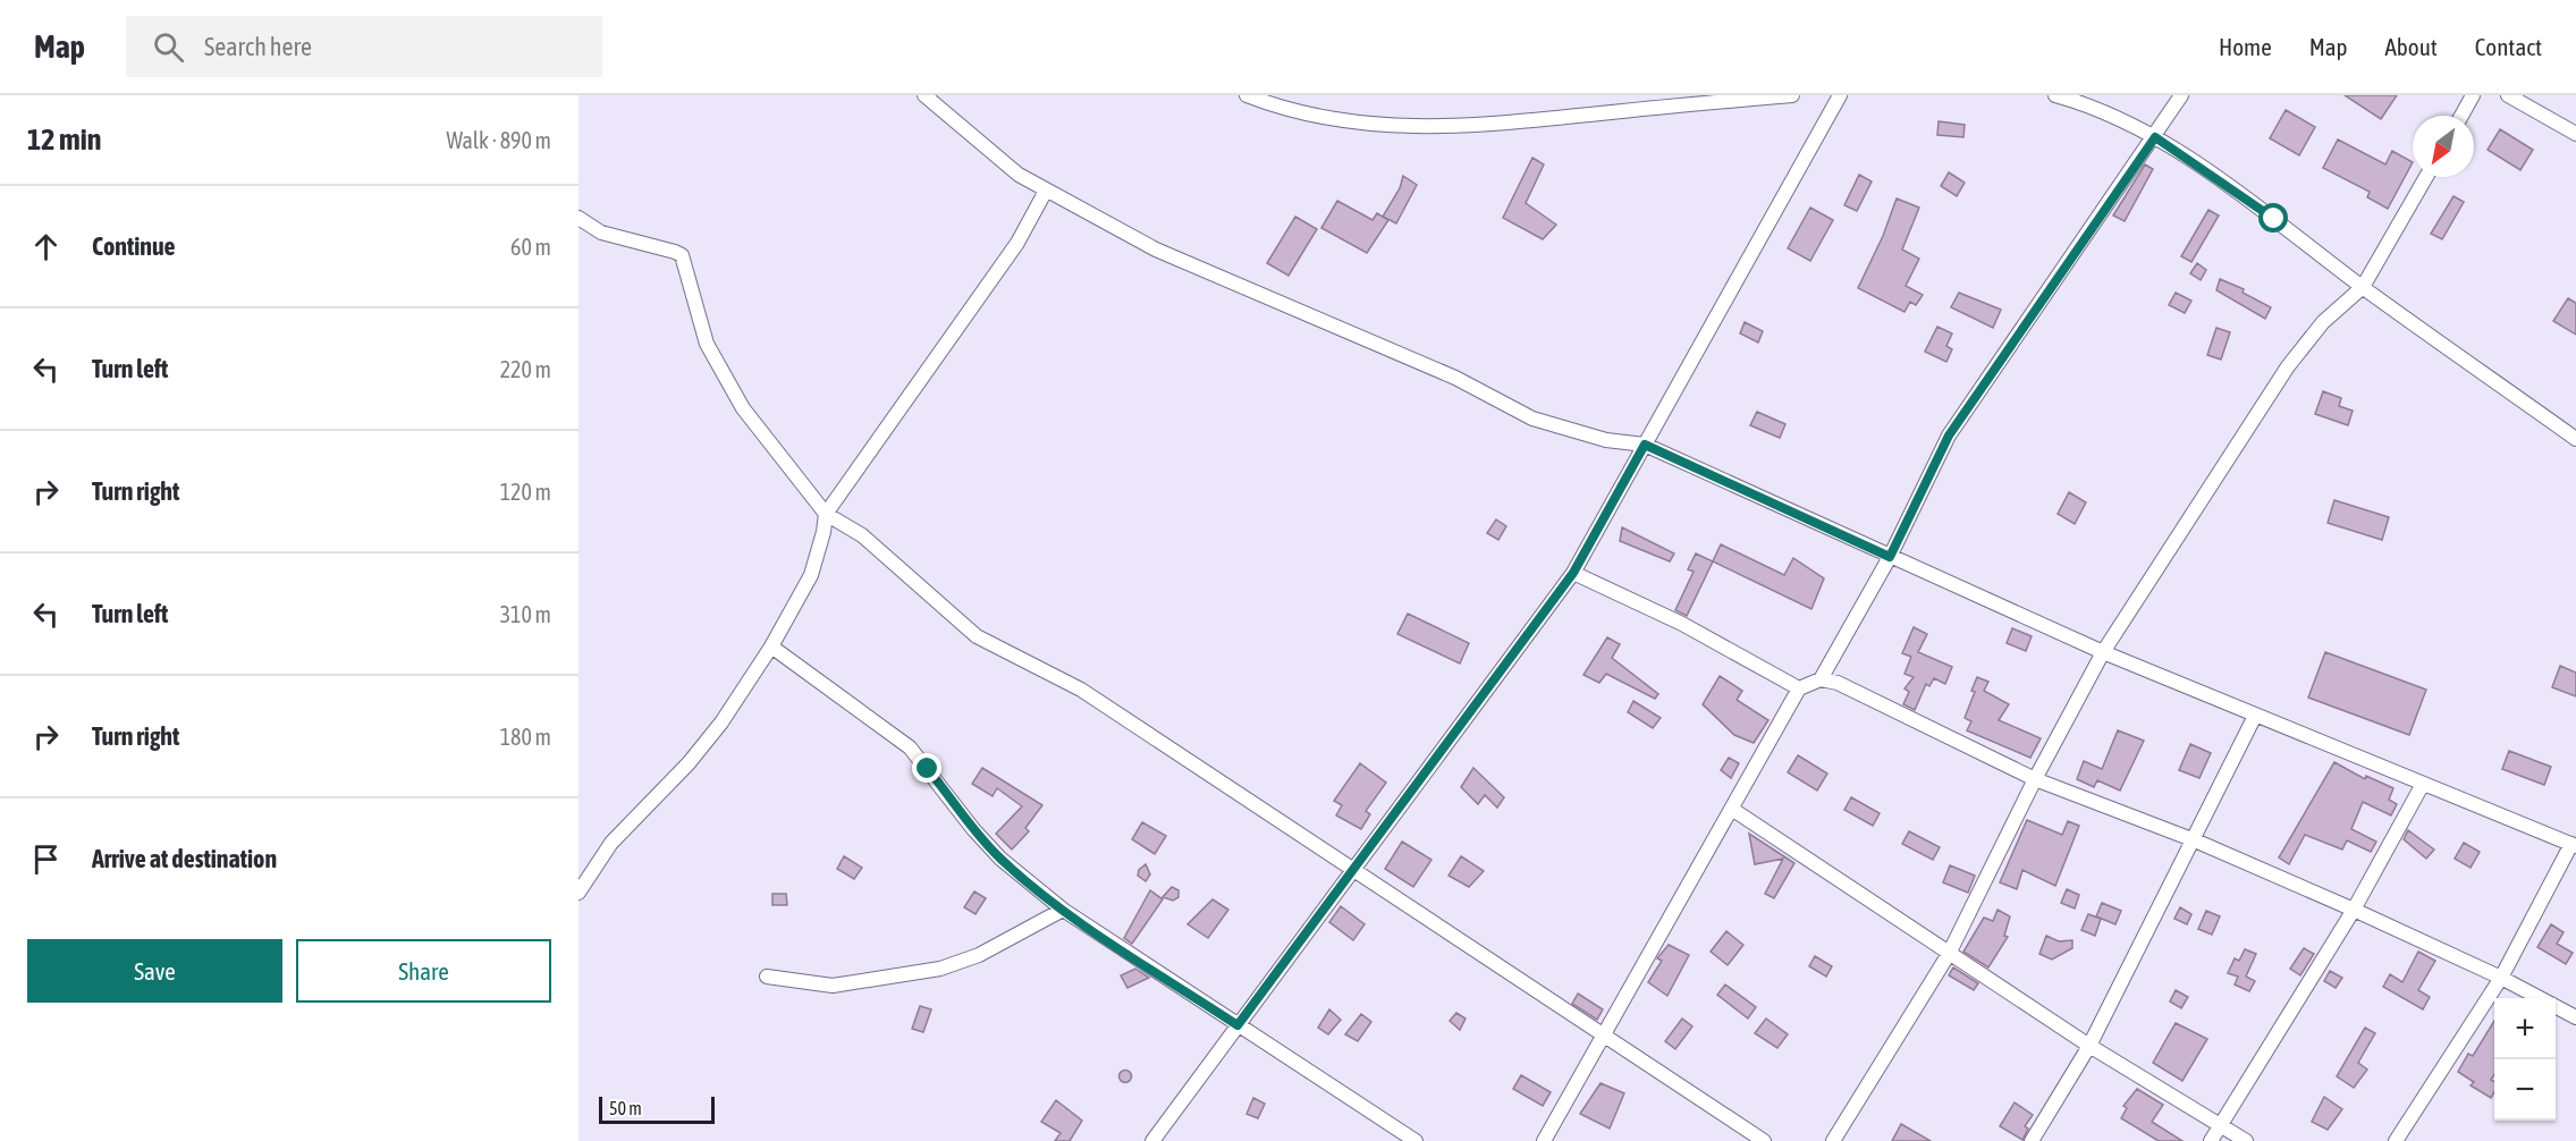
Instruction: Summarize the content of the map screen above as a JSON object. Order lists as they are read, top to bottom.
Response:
{
  "scale_bar": "50 m",
  "north": "bottom left",
  "page": {
    "header": "Map",
    "search": "Search here",
    "nav": [
      "Home",
      "Map",
      "About",
      "Contact"
    ],
    "heading": ["12 min", "Walk · 890 m"],
    "list": [
      ["Continue", "60 m"],
      ["Turn left", "220 m"],
      ["Turn right", "120 m"],
      ["Turn left", "310 m"],
      ["Turn right", "180 m"],
      "Arrive at destination"
    ],
    "buttons": ["Save", "Share"],
    "map_buttons": ["+", "−"],
    "scale": "50 m"
  }
}
